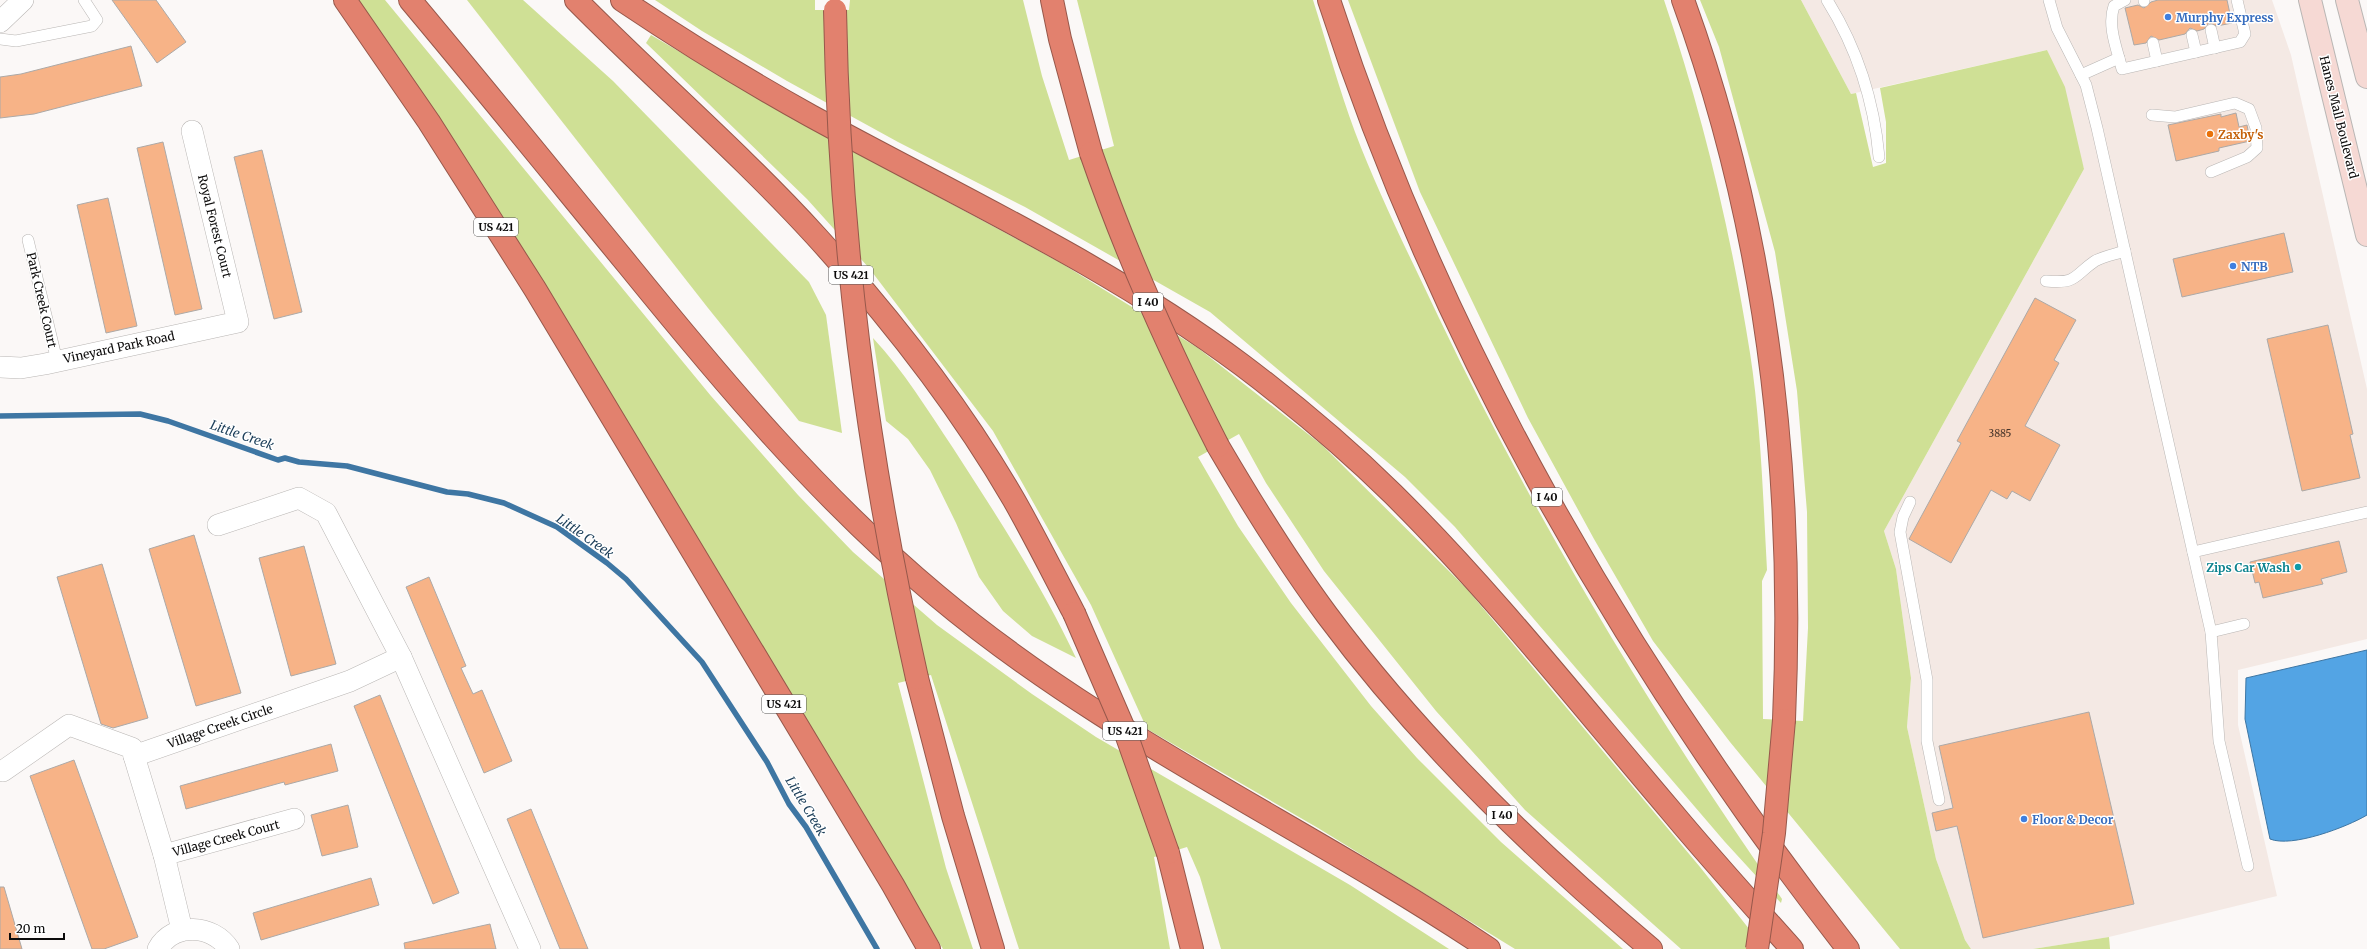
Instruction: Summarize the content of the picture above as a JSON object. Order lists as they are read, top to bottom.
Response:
{
  "streets": {
    "highway": ["US 421", "I 40"],
    "main road": ["Hanes Mall Boulevard"],
    "street": [
      "Royal Forest Court",
      "Vineyard Park Road",
      "Village Creek Circle",
      "Village Creek Court"
    ],
    "lane": ["Park Creek Court"]
  },
  "crossings": [
    ["Royal Forest Court", "Vineyard Park Road"],
    ["Park Creek Court", "Vineyard Park Road"]
  ],
  "water": ["Little Creek"],
  "places": [
    "Murphy Express",
    "Zaxby's",
    "NTB",
    "Zips Car Wash",
    "Floor & Decor"
  ],
  "house_numbers": ["3885"],
  "scale_bar": "20 m"
}
